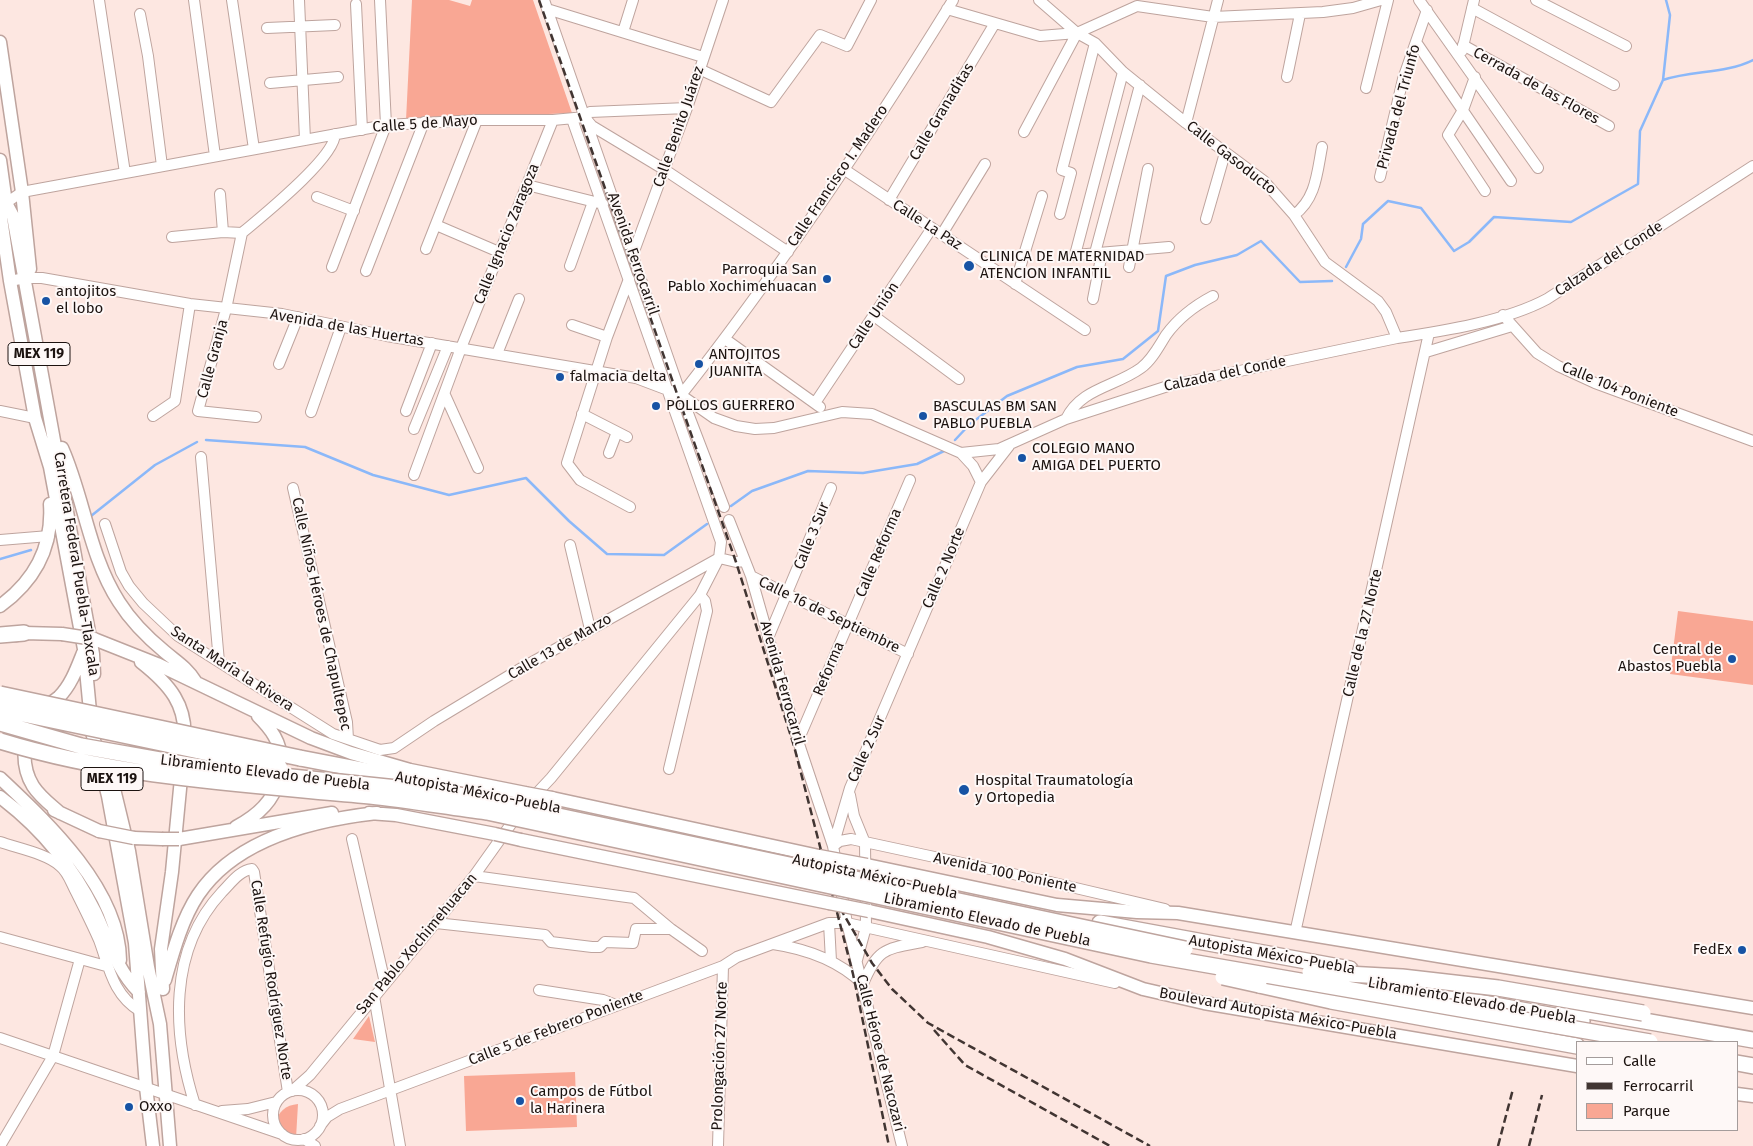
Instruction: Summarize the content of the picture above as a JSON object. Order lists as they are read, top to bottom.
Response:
{
  "streets": {
    "highway": ["Libramiento Elevado de Puebla", "Autopista México-Puebla"],
    "main road": ["MEX 119", "Carretera Federal Puebla-Tlaxcala", "Boulevard Autopista México-Puebla"],
    "street": [
      "Cerrada de las Flores",
      "Privada del Triunfo",
      "Calle Granaditas",
      "Calle 5 de Mayo",
      "Calle Benito Juárez",
      "Calle Gasoducto",
      "Calle Francisco I. Madero",
      "Calle La Paz",
      "Calle Ignacio Zaragoza",
      "Avenida Ferrocarril",
      "Calzada del Conde",
      "Calle Unión",
      "Avenida de las Huertas",
      "Calle Granja",
      "Calle 104 Poniente",
      "Calle 3 Sur",
      "Calle Reforma",
      "Calle 2 Norte",
      "Calle Niños Héroes de Chapultepec",
      "Calle 16 de Septiembre",
      "Calle de la 27 Norte",
      "Calle 13 de Marzo",
      "Santa María la Rivera",
      "Reforma",
      "Calle 2 Sur",
      "Avenida 100 Poniente",
      "San Pablo Xochimehuacan",
      "Calle Refugio Rodríguez Norte",
      "Calle 5 de Febrero Poniente",
      "Calle Héroe de Nacozari",
      "Prolongación 27 Norte"
    ]
  },
  "crossings": [
    ["Calle Granaditas", "Calle La Paz"],
    ["Calle 5 de Mayo", "Calle Benito Juárez"],
    ["Calle 5 de Mayo", "Calle Ignacio Zaragoza"],
    ["Calle 5 de Mayo", "Avenida Ferrocarril"],
    ["Calle 5 de Mayo", "Carretera Federal Puebla-Tlaxcala"],
    ["Calle Benito Juárez", "Avenida Ferrocarril"],
    ["Calle Gasoducto", "Calzada del Conde"],
    ["Calle Francisco I. Madero", "Calle La Paz"],
    ["Calle Francisco I. Madero", "Avenida Ferrocarril"],
    ["Calle Francisco I. Madero", "Calzada del Conde"],
    ["Calle Francisco I. Madero", "Avenida de las Huertas"],
    ["Calle La Paz", "Calle Unión"],
    ["Calle Ignacio Zaragoza", "Avenida de las Huertas"],
    ["Avenida Ferrocarril", "Calzada del Conde"],
    ["Avenida Ferrocarril", "Avenida de las Huertas"],
    ["Avenida Ferrocarril", "Calle 3 Sur"],
    ["Avenida Ferrocarril", "Calle 16 de Septiembre"],
    ["Avenida Ferrocarril", "Reforma"],
    ["Avenida Ferrocarril", "Calle 2 Sur"],
    ["Avenida Ferrocarril", "Avenida 100 Poniente"],
    ["Avenida Ferrocarril", "Calle Héroe de Nacozari"],
    ["Calzada del Conde", "Avenida de las Huertas"],
    ["Calzada del Conde", "Calle 104 Poniente"],
    ["Calzada del Conde", "Calle 2 Norte"],
    ["Calzada del Conde", "Calle de la 27 Norte"],
    ["Avenida de las Huertas", "Calle Granja"],
    ["Avenida de las Huertas", "Carretera Federal Puebla-Tlaxcala"],
    ["Calle 3 Sur", "Calle 16 de Septiembre"],
    ["Calle Reforma", "Calle 16 de Septiembre"],
    ["Calle Reforma", "Reforma"],
    ["Calle 2 Norte", "Calle 16 de Septiembre"],
    ["Calle 2 Norte", "Calle 2 Sur"],
    ["Calle Niños Héroes de Chapultepec", "Santa María la Rivera"],
    ["Calle 16 de Septiembre", "Reforma"],
    ["Calle 16 de Septiembre", "Calle 2 Sur"],
    ["Calle 13 de Marzo", "Santa María la Rivera"],
    ["Calle 13 de Marzo", "San Pablo Xochimehuacan"],
    ["Calle 2 Sur", "Avenida 100 Poniente"],
    ["Calle 2 Sur", "Calle Héroe de Nacozari"],
    ["Autopista México-Puebla", "San Pablo Xochimehuacan"],
    ["Autopista México-Puebla", "Boulevard Autopista México-Puebla"],
    ["Avenida 100 Poniente", "Calle Héroe de Nacozari"],
    ["San Pablo Xochimehuacan", "Calle Refugio Rodríguez Norte"],
    ["San Pablo Xochimehuacan", "Calle 5 de Febrero Poniente"],
    ["Calle Refugio Rodríguez Norte", "Calle 5 de Febrero Poniente"],
    ["Boulevard Autopista México-Puebla", "Calle 5 de Febrero Poniente"],
    ["Calle 5 de Febrero Poniente", "Calle Héroe de Nacozari"],
    ["Calle 5 de Febrero Poniente", "Prolongación 27 Norte"]
  ],
  "places": [
    "CLINICA DE MATERNIDAD ATENCION INFANTIL",
    "Parroquia San Pablo Xochimehuacan",
    "antojitos el lobo",
    "ANTOJITOS JUANITA",
    "falmacia delta",
    "POLLOS GUERRERO",
    "BASCULAS BM SAN PABLO PUEBLA",
    "COLEGIO MANO AMIGA DEL PUERTO",
    "Central de Abastos Puebla",
    "Hospital Traumatología y Ortopedia",
    "FedEx",
    "Campos de Fútbol la Harinera",
    "Oxxo"
  ],
  "legend": ["Calle", "Ferrocarril", "Parque"]
}
